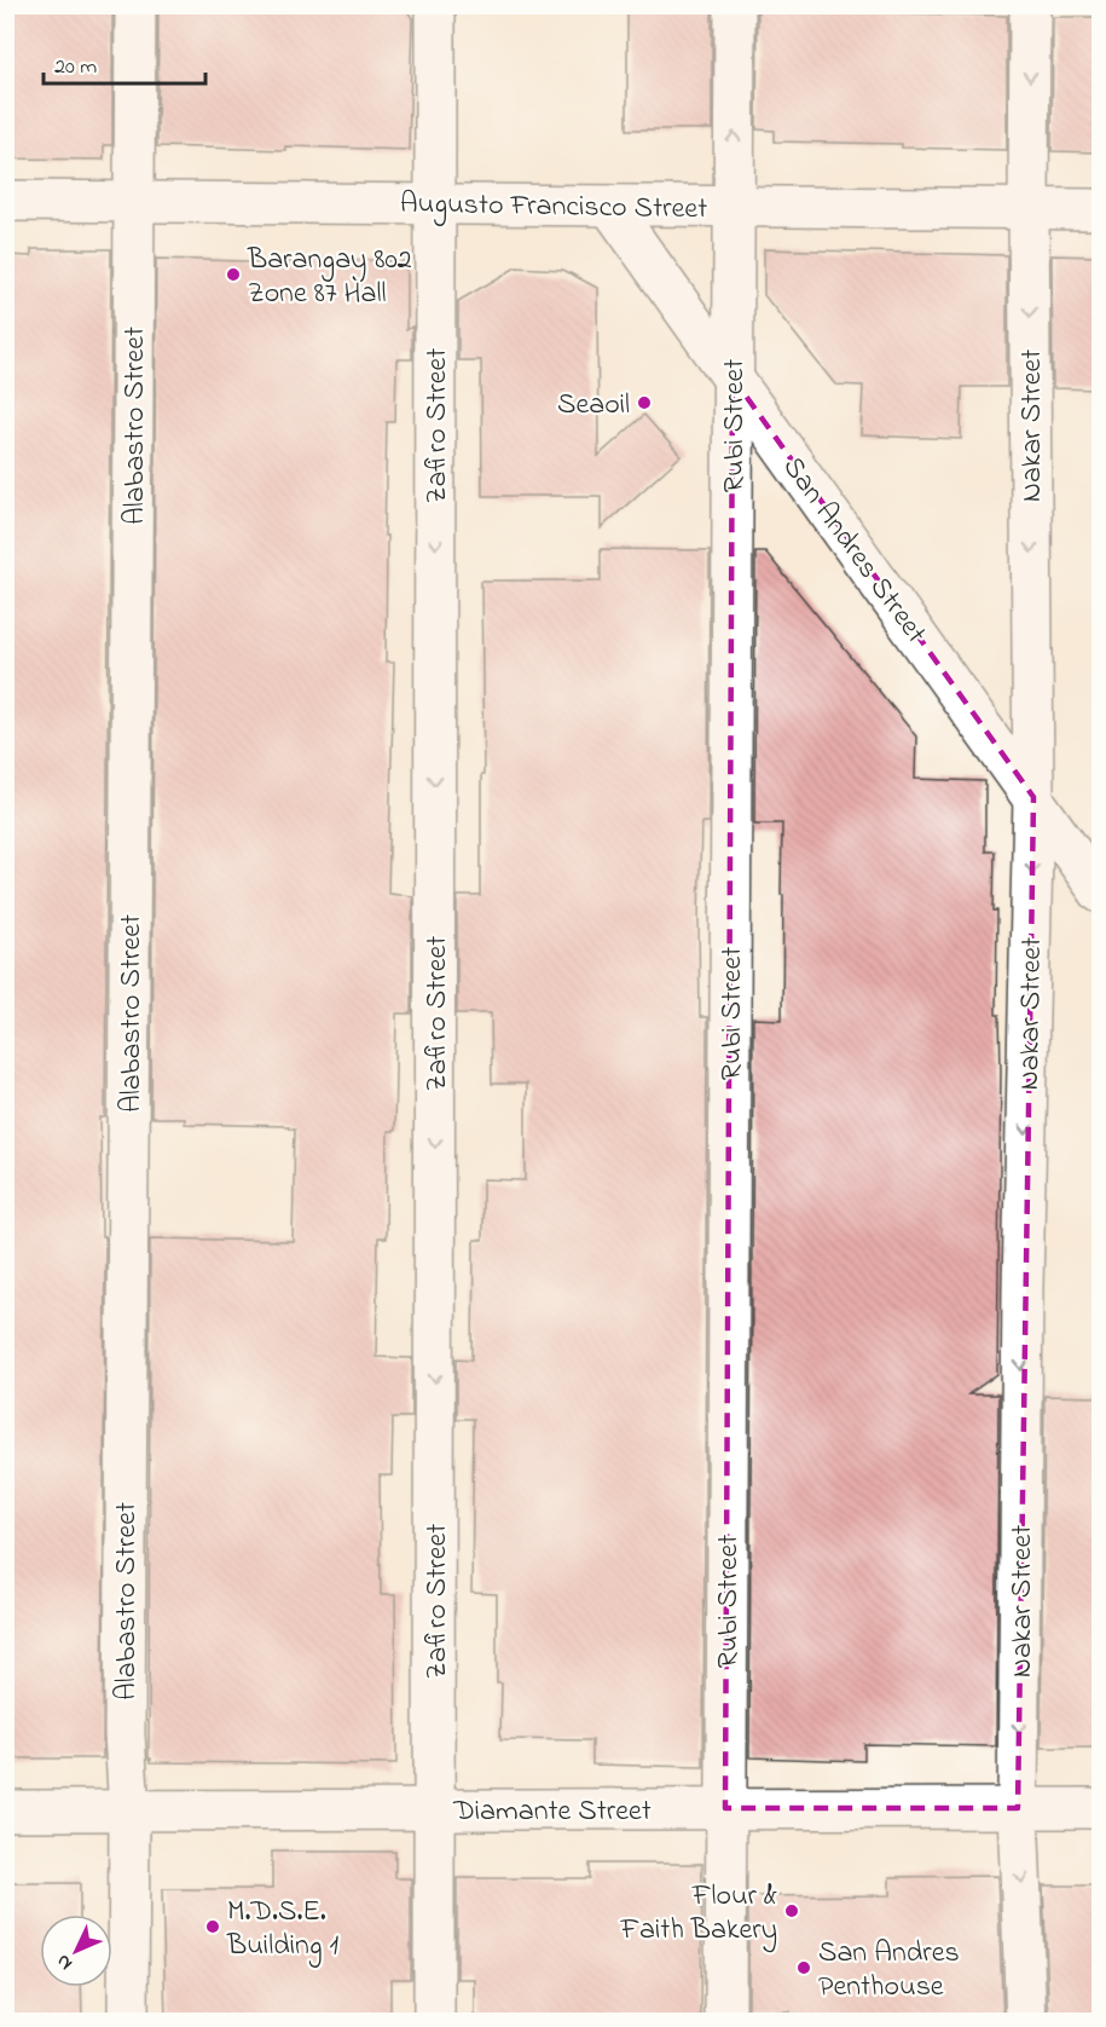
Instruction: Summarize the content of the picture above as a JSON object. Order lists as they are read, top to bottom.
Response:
{
  "streets": {
    "street": [
      "Augusto Francisco Street",
      "Alabastro Street",
      "Zafiro Street",
      "Rubi Street",
      "Nakar Street",
      "San Andres Street",
      "Diamante Street"
    ]
  },
  "crossings": [
    ["Augusto Francisco Street", "Alabastro Street"],
    ["Augusto Francisco Street", "Zafiro Street"],
    ["Augusto Francisco Street", "Rubi Street"],
    ["Augusto Francisco Street", "Nakar Street"],
    ["Augusto Francisco Street", "San Andres Street"],
    ["Alabastro Street", "Diamante Street"],
    ["Zafiro Street", "Diamante Street"],
    ["Rubi Street", "San Andres Street"],
    ["Rubi Street", "Diamante Street"],
    ["Nakar Street", "San Andres Street"],
    ["Nakar Street", "Diamante Street"]
  ],
  "one_way": ["Zafiro Street", "Nakar Street"],
  "places": [
    "Barangay 802 Zone 87 Hall",
    "Seaoil",
    "Flour & Faith Bakery",
    "M.D.S.E. Building 1",
    "San Andres Penthouse"
  ],
  "scale_bar": "20 m",
  "north": "bottom left"
}
